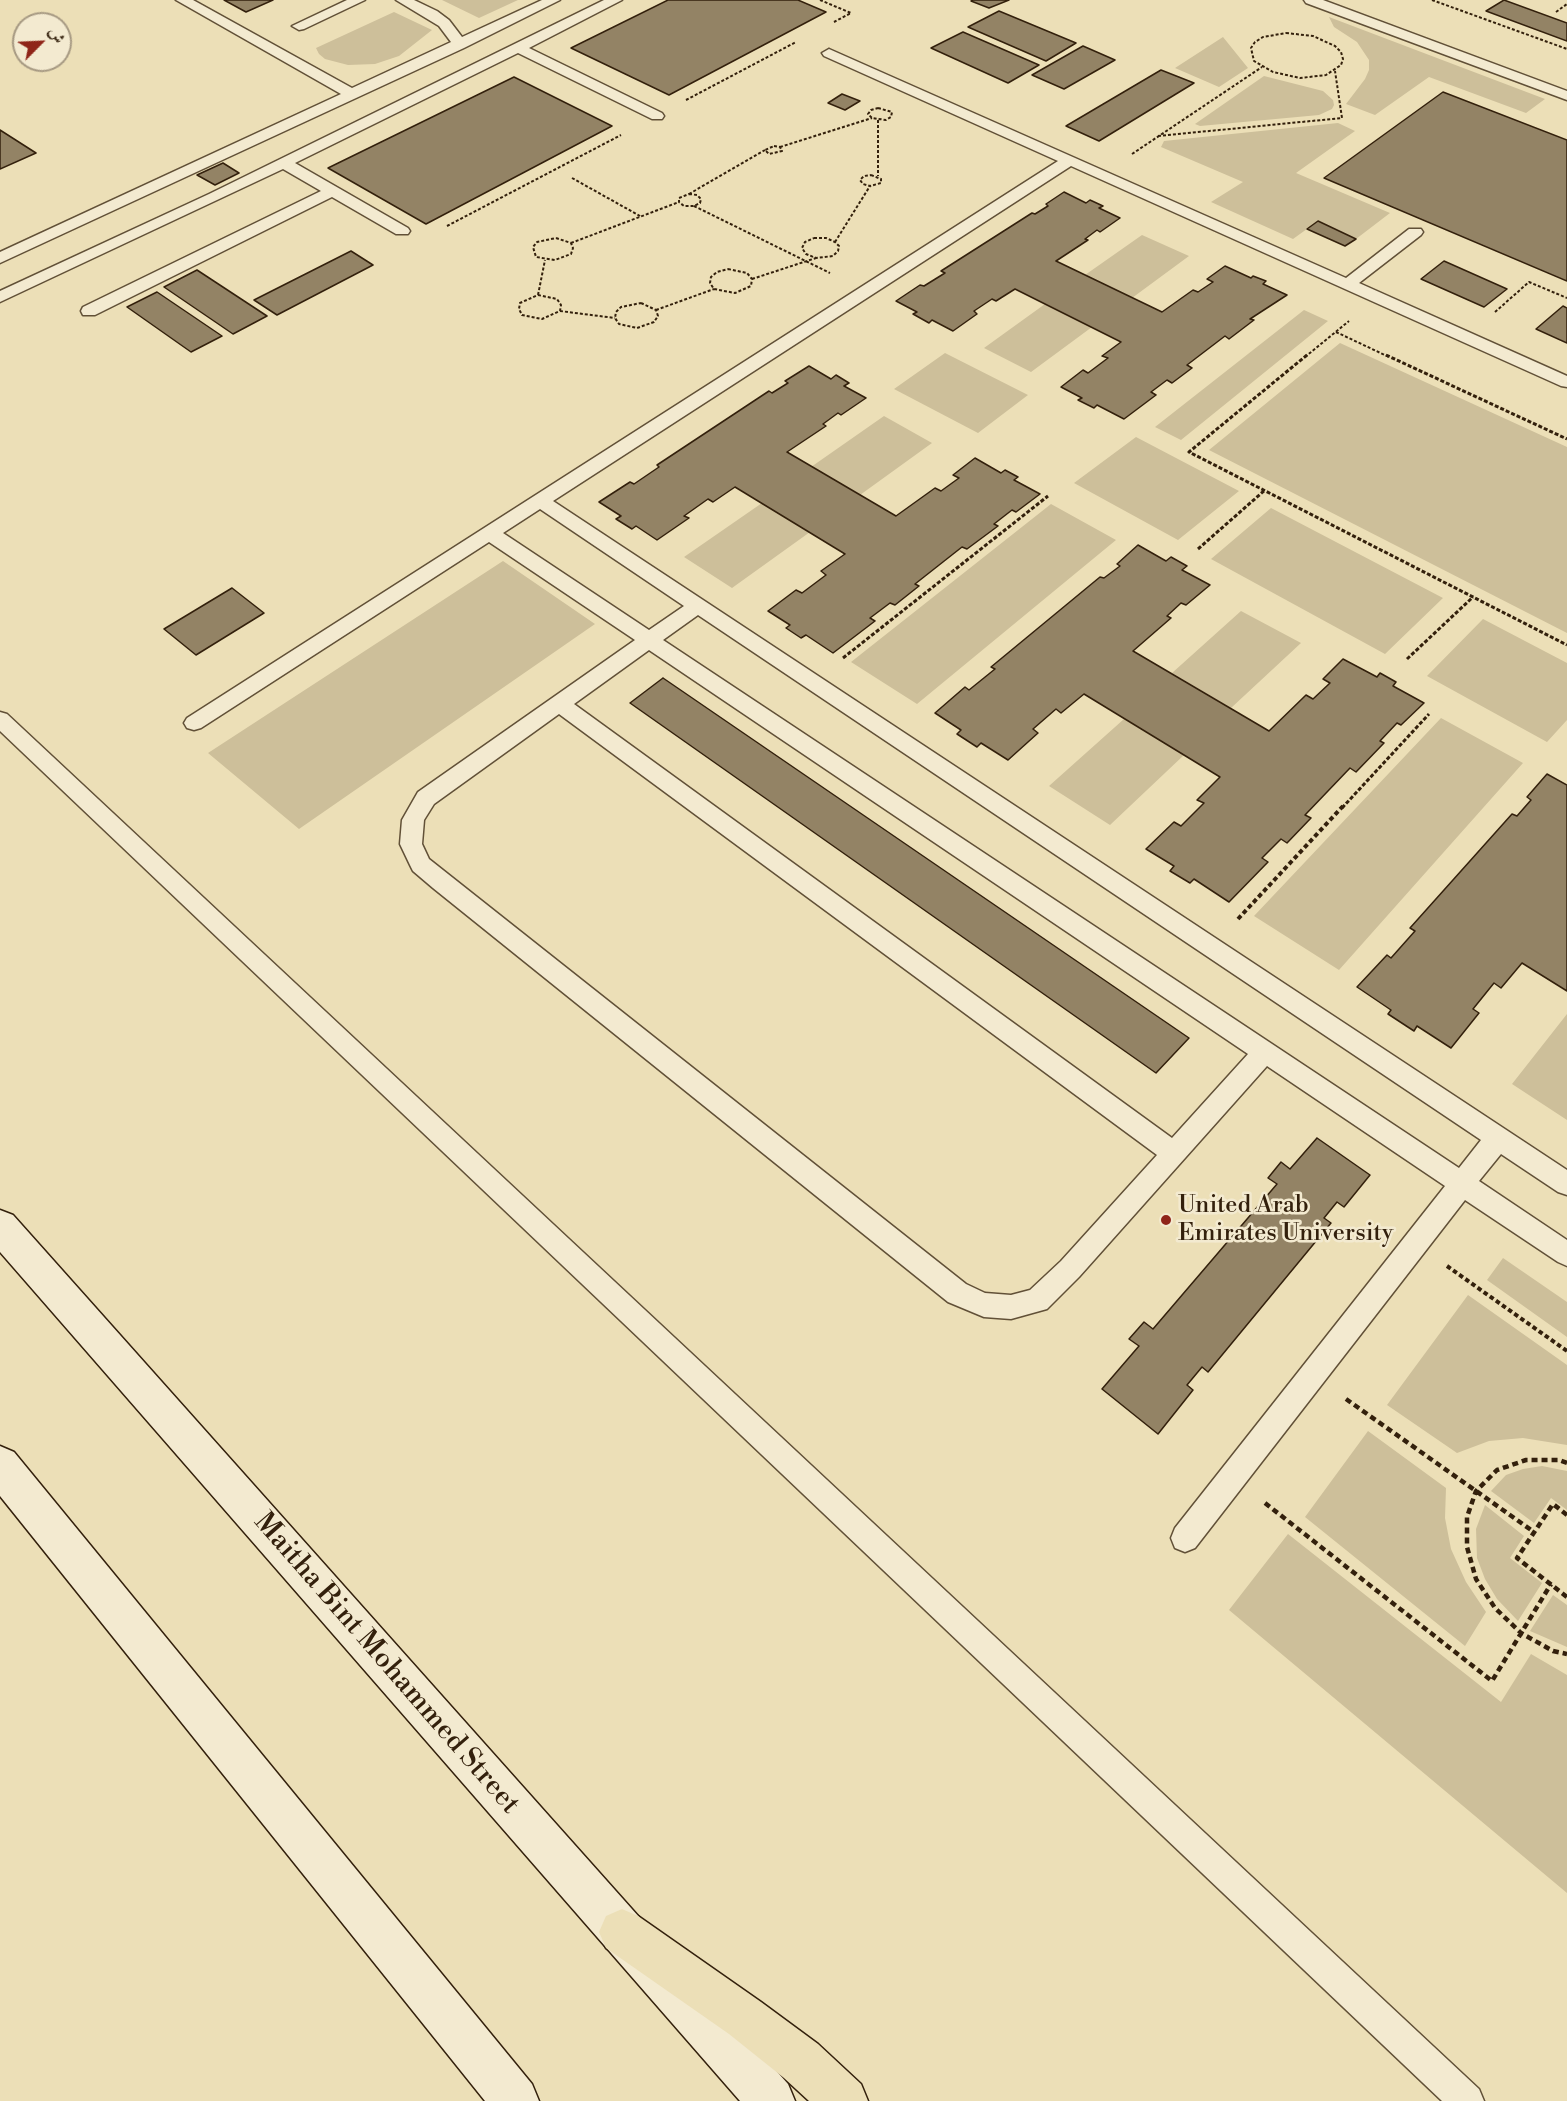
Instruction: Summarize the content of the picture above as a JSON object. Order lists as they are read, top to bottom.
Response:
{
  "streets": {
    "main road": ["Maitha Bint Mohammed Street"]
  },
  "places": ["United Arab Emirates University"],
  "north": "top right"
}
